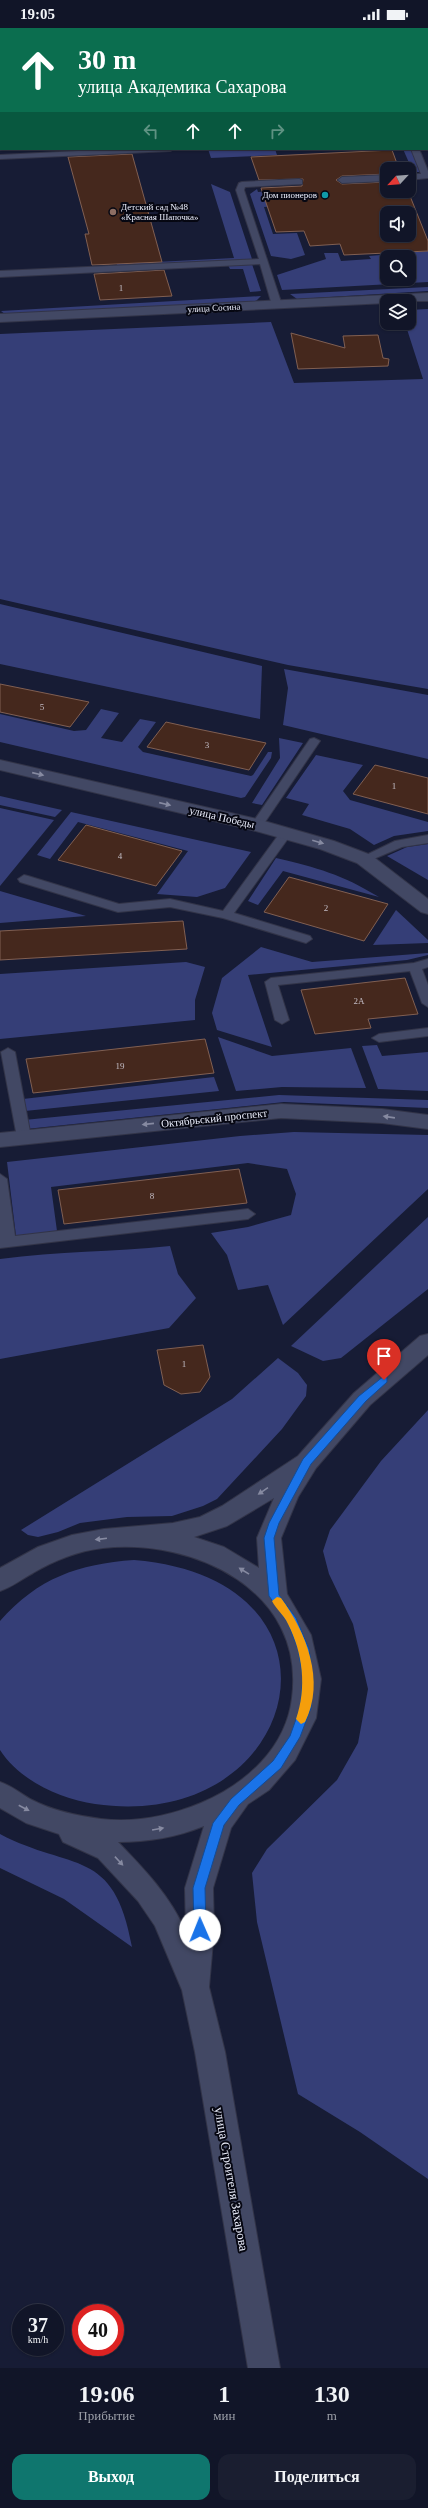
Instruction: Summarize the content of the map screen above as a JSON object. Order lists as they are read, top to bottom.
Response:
{
  "streets": {
    "street": [
      "улица Сосина",
      "улица Победы",
      "Октябрьский проспект",
      "улица Строителя Захарова"
    ]
  },
  "one_way": ["улица Победы", "Октябрьский проспект"],
  "places": ["Дом пионеров", "Детский сад №48 «Красная Шапочка»"],
  "house_numbers": [
    "1",
    "5",
    "3",
    "1",
    "4",
    "2",
    "2А",
    "19",
    "8",
    "1"
  ],
  "north": "bottom left",
  "page": {
    "status": "19:05",
    "turn": ["30 m", "улица Академика Сахарова"],
    "speed": "37 km/h",
    "limit": "40",
    "eta": [
      "19:06",
      "Прибытие",
      "1",
      "мин",
      "130",
      "m"
    ],
    "buttons": ["Выход", "Поделиться"]
  }
}
